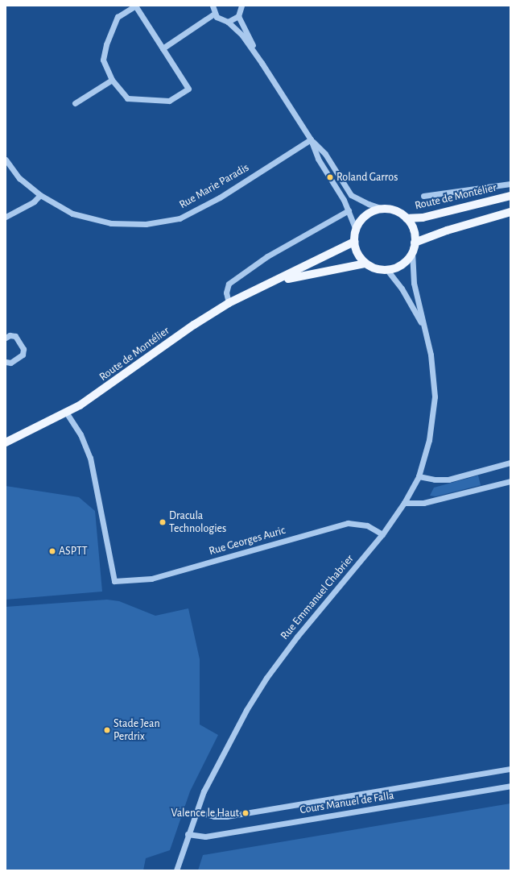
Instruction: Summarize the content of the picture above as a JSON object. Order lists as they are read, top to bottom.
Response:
{
  "streets": {
    "main road": ["Route de Montélier"],
    "street": [
      "Rue Marie Paradis",
      "Rue Georges Auric",
      "Rue Emmanuel Chabrier",
      "Cours Manuel de Falla"
    ]
  },
  "crossings": [
    ["Route de Montélier", "Rue Georges Auric"],
    ["Route de Montélier", "Rue Emmanuel Chabrier"],
    ["Rue Georges Auric", "Rue Emmanuel Chabrier"],
    ["Rue Emmanuel Chabrier", "Cours Manuel de Falla"]
  ],
  "places": [
    "Roland Garros",
    "Dracula Technologies",
    "ASPTT",
    "Stade Jean Perdrix",
    "Valence le Haut"
  ]
}
